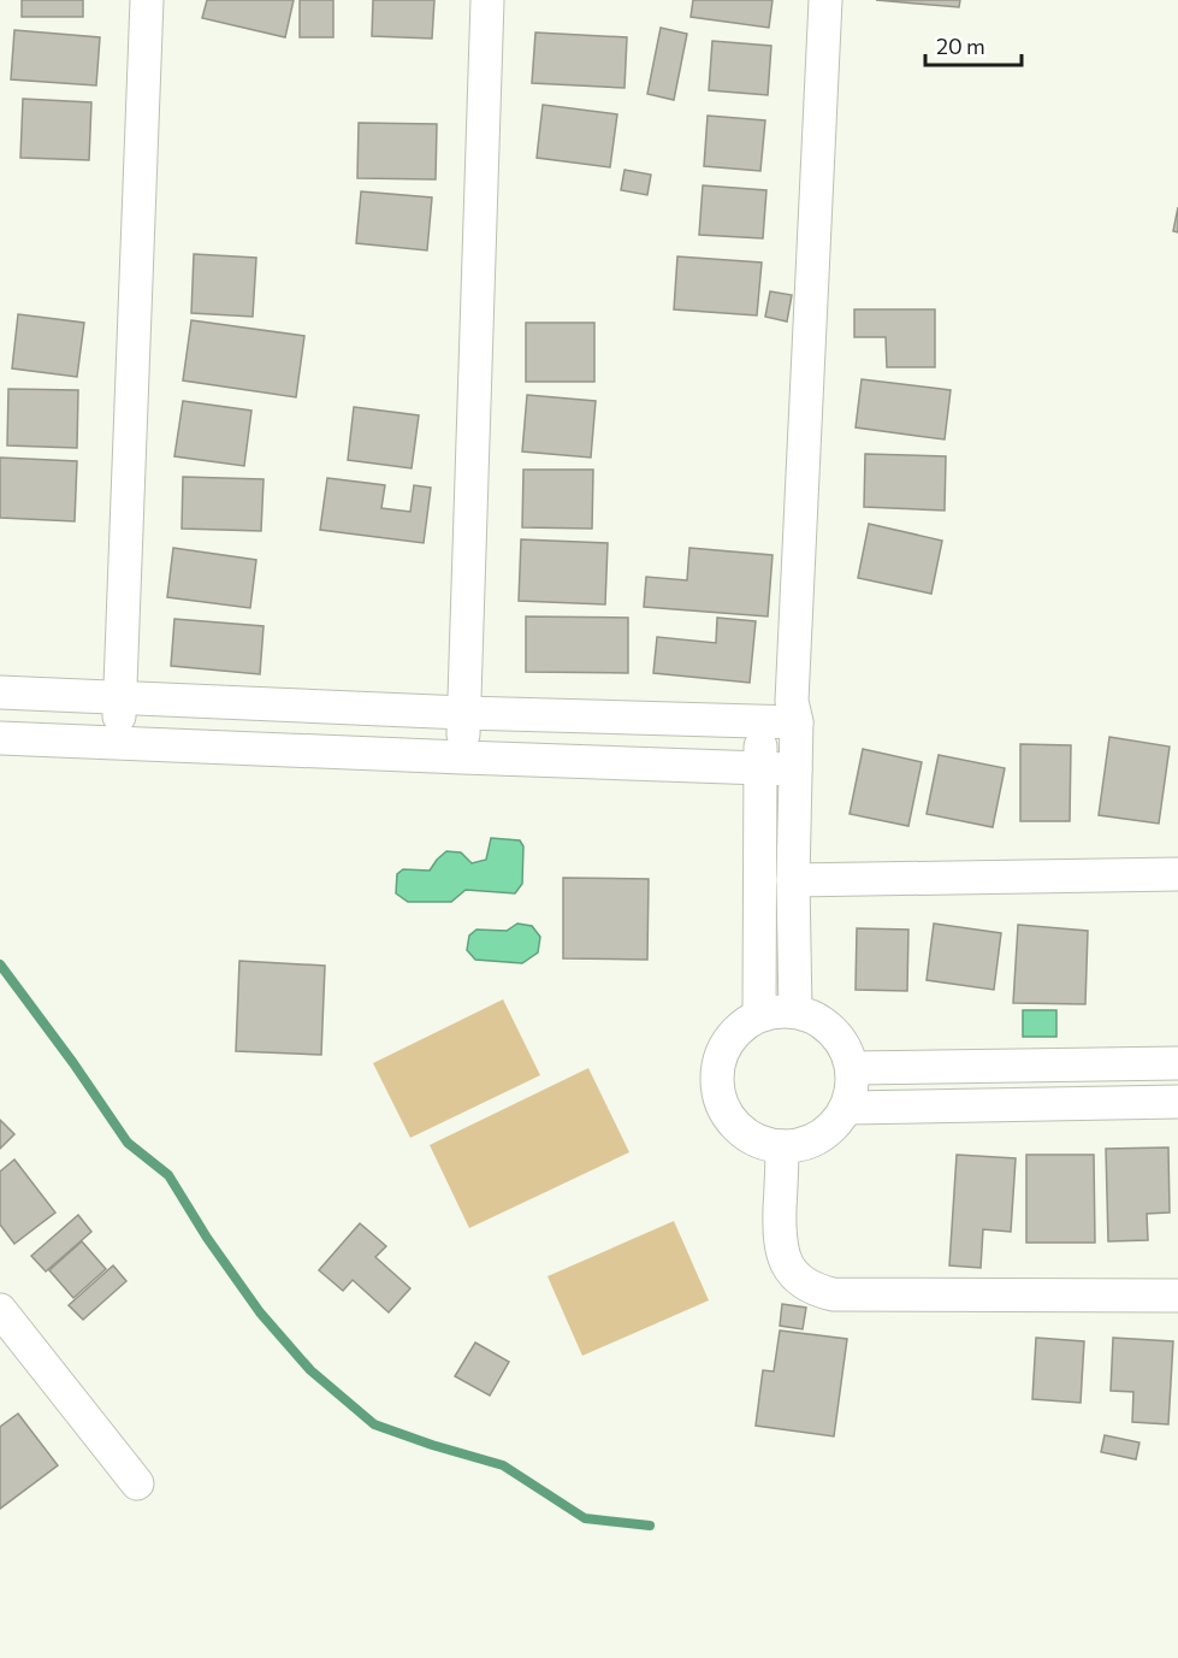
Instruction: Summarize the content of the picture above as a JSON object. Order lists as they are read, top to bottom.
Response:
{
  "scale_bar": "20 m"
}
